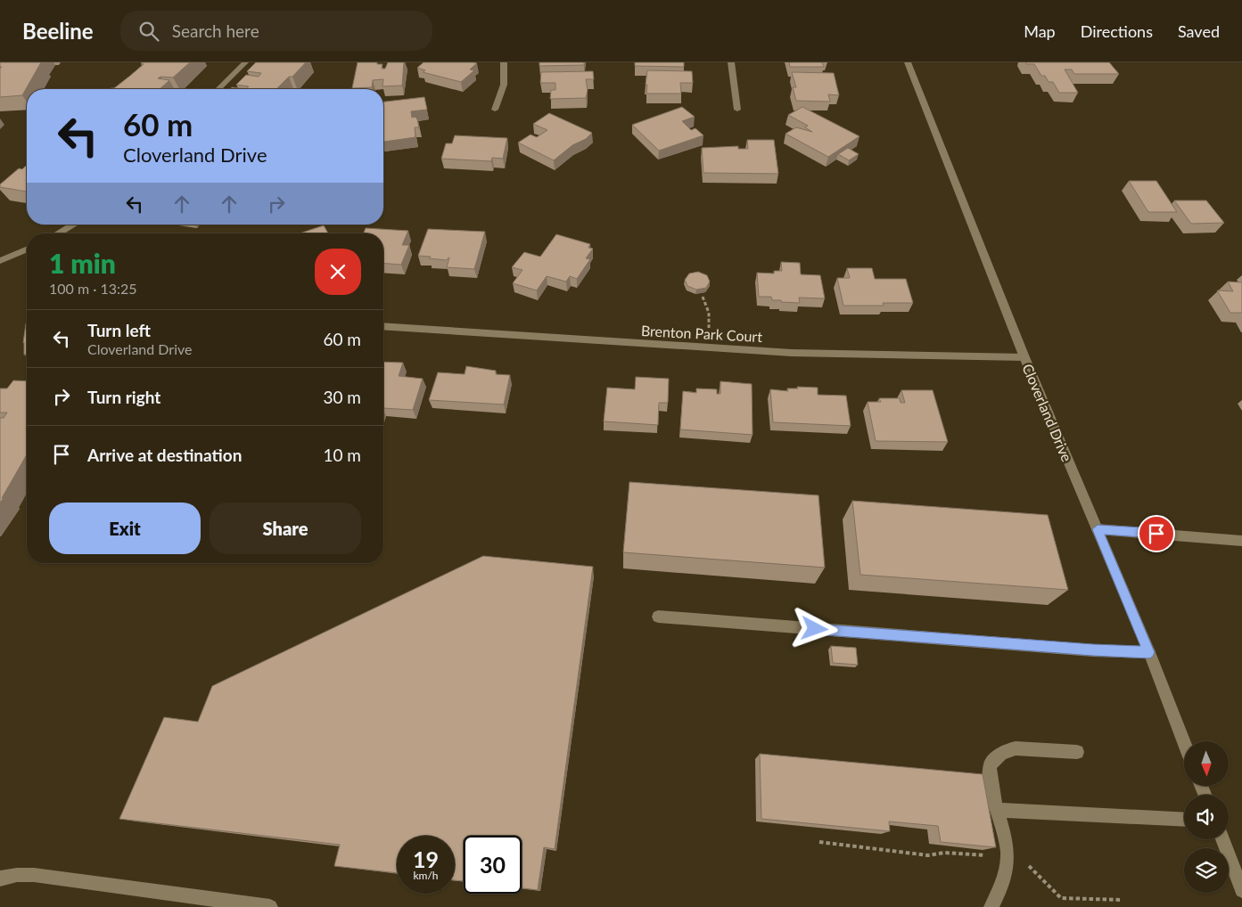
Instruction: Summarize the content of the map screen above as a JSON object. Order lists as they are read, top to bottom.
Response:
{
  "streets": {
    "street": ["Brenton Park Court", "Cloverland Drive"]
  },
  "crossings": [
    ["Brenton Park Court", "Cloverland Drive"]
  ],
  "north": "bottom",
  "page": {
    "header": "Beeline",
    "search": "Search here",
    "nav": ["Map", "Directions", "Saved"],
    "turn": ["60 m", "Cloverland Drive"],
    "heading": ["1 min", "100 m · 13:25"],
    "list": [
      {
        "name": "Turn left",
        "note": "Cloverland Drive",
        "value": "60 m"
      },
      {
        "name": "Turn right",
        "value": "30 m"
      },
      {
        "name": "Arrive at destination",
        "value": "10 m"
      }
    ],
    "buttons": ["Exit", "Share"],
    "speed": "19 km/h",
    "limit": "30"
  }
}
